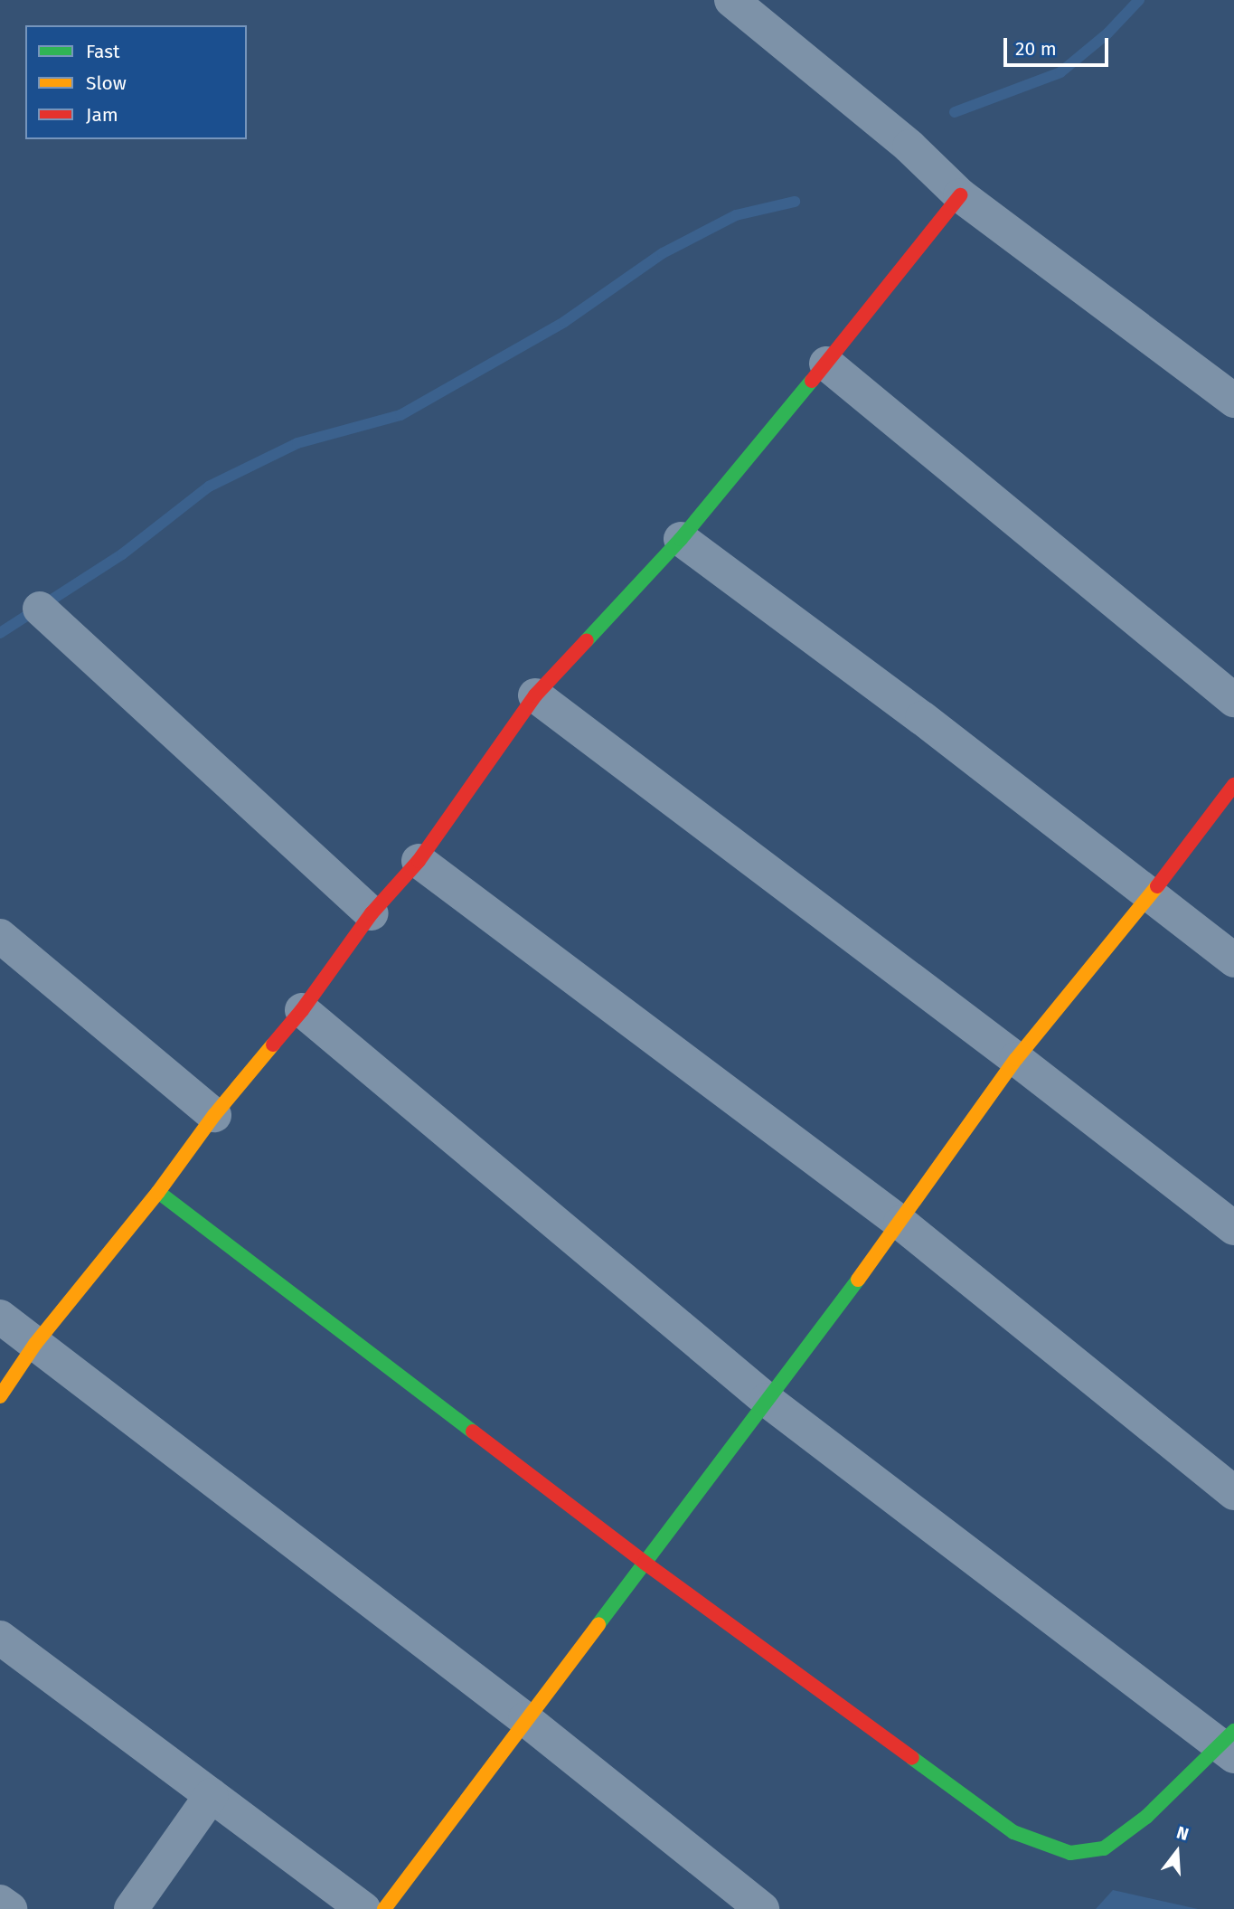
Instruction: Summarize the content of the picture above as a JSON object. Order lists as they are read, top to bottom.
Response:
{
  "legend": ["Fast", "Slow", "Jam"],
  "scale_bar": "20 m",
  "north": "top"
}
